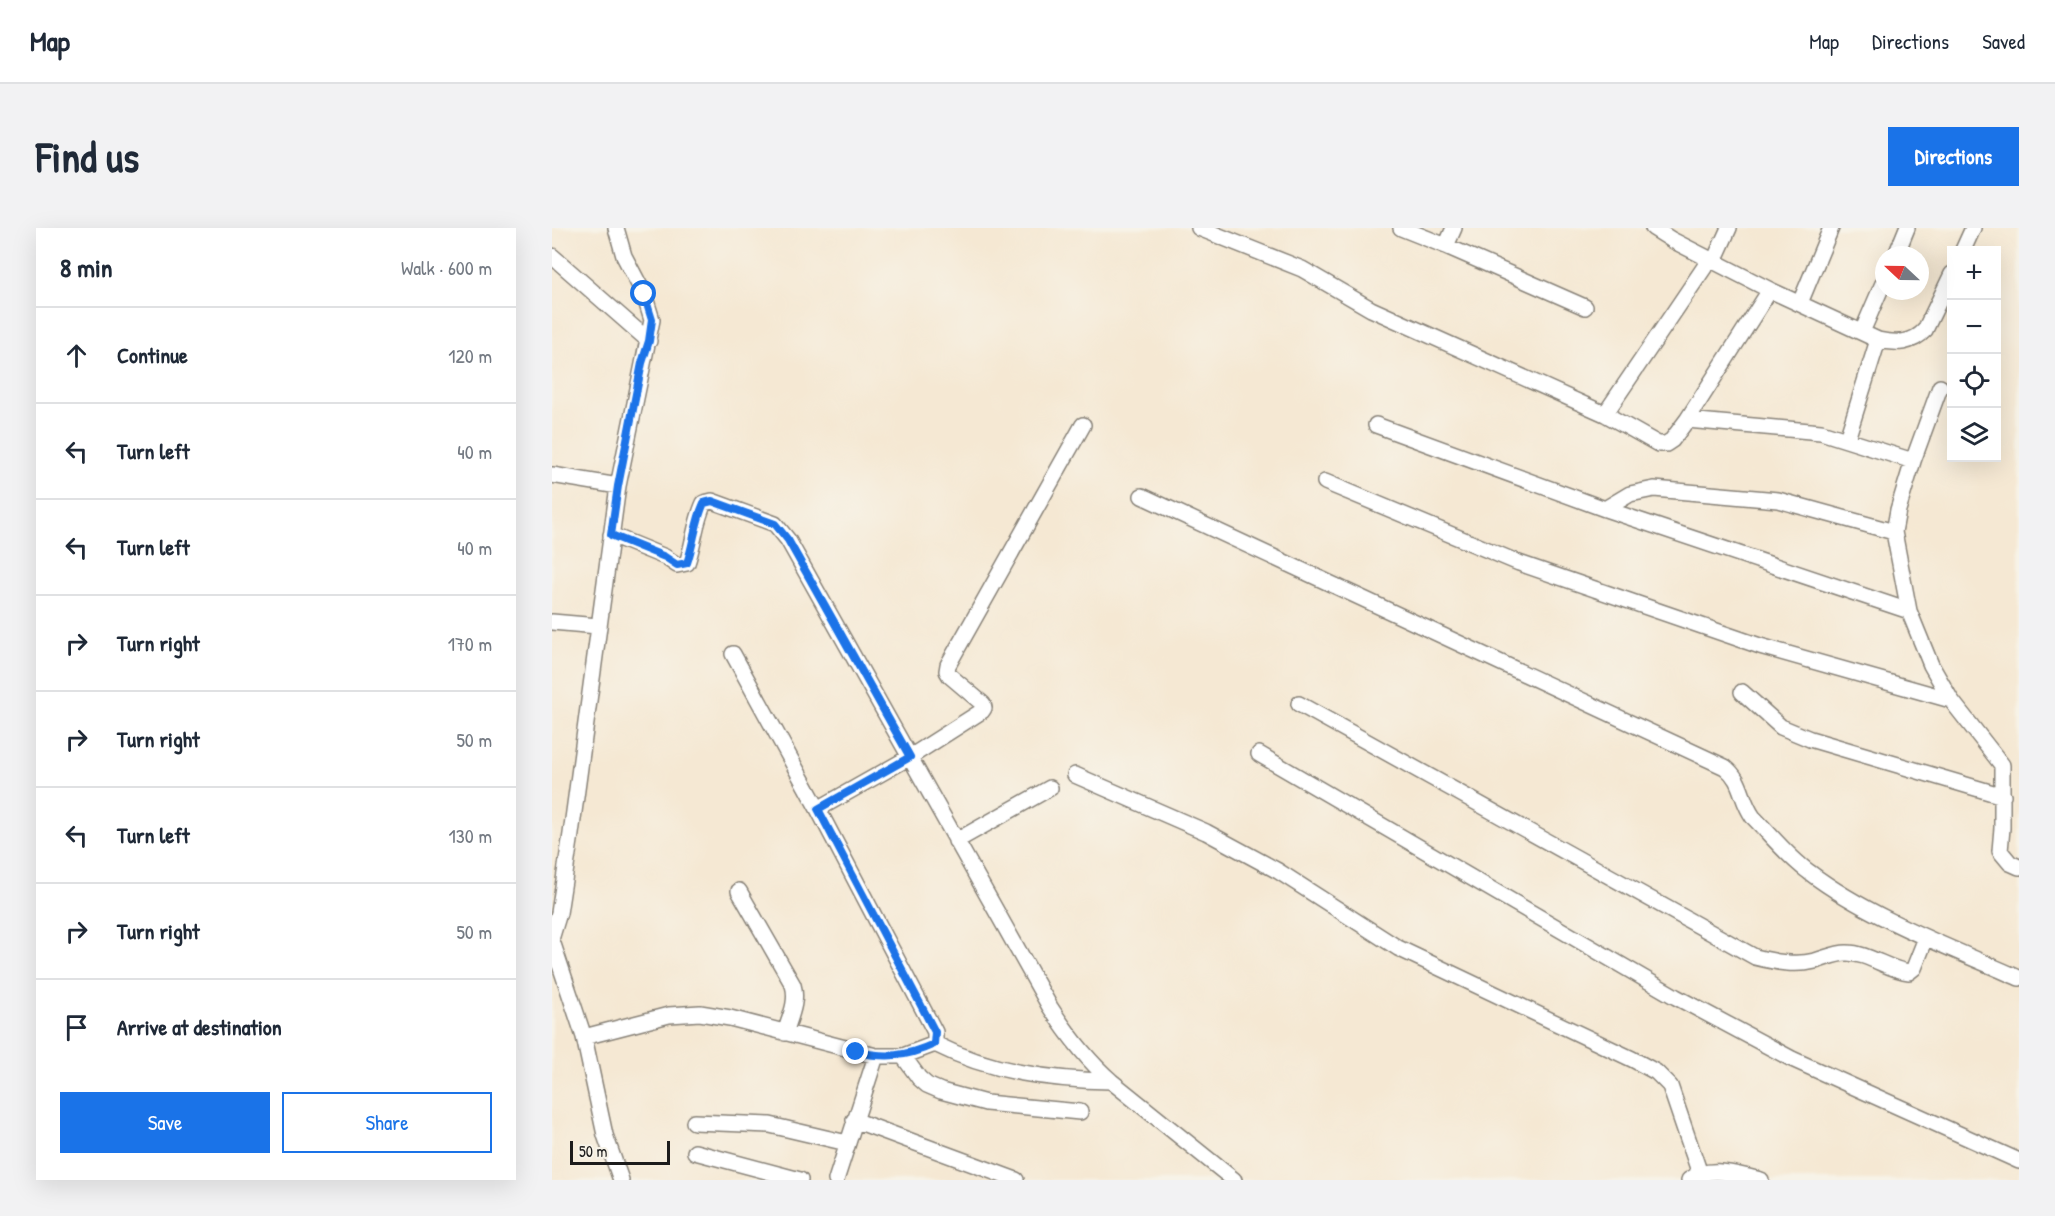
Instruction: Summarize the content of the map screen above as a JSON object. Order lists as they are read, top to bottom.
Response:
{
  "scale_bar": "50 m",
  "north": "left",
  "page": {
    "header": "Map",
    "nav": ["Map", "Directions", "Saved"],
    "buttons": [
      "Directions",
      ["Save", "Share"]
    ],
    "title": "Find us",
    "heading": ["8 min", "Walk · 600 m"],
    "map_buttons": ["+", "−"],
    "list": [
      ["Continue", "120 m"],
      ["Turn left", "40 m"],
      ["Turn left", "40 m"],
      ["Turn right", "170 m"],
      ["Turn right", "50 m"],
      ["Turn left", "130 m"],
      ["Turn right", "50 m"],
      "Arrive at destination"
    ],
    "scale": "50 m"
  }
}
